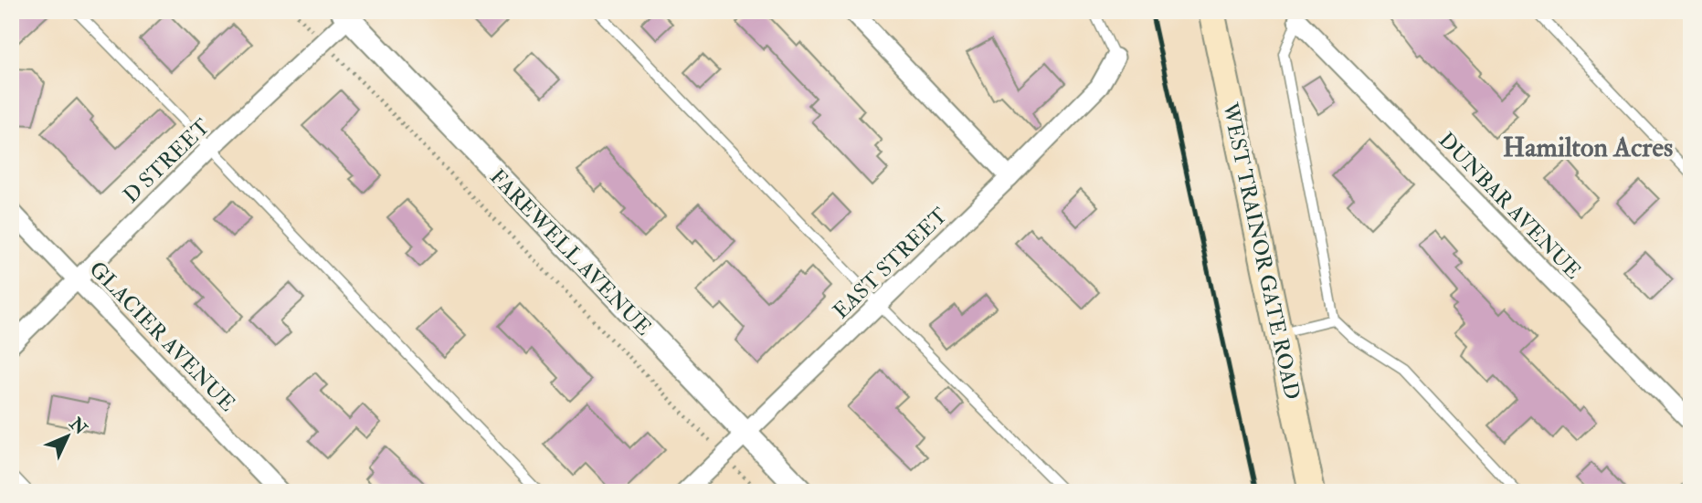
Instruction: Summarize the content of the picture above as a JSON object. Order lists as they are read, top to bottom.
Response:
{
  "streets": {
    "main road": ["WEST TRAINOR GATE ROAD"],
    "street": [
      "D STREET",
      "DUNBAR AVENUE",
      "FAREWELL AVENUE",
      "EAST STREET",
      "GLACIER AVENUE"
    ]
  },
  "crossings": [
    ["D STREET", "FAREWELL AVENUE"],
    ["D STREET", "GLACIER AVENUE"],
    ["FAREWELL AVENUE", "EAST STREET"]
  ],
  "districts": ["Hamilton Acres"],
  "north": "top right"
}
